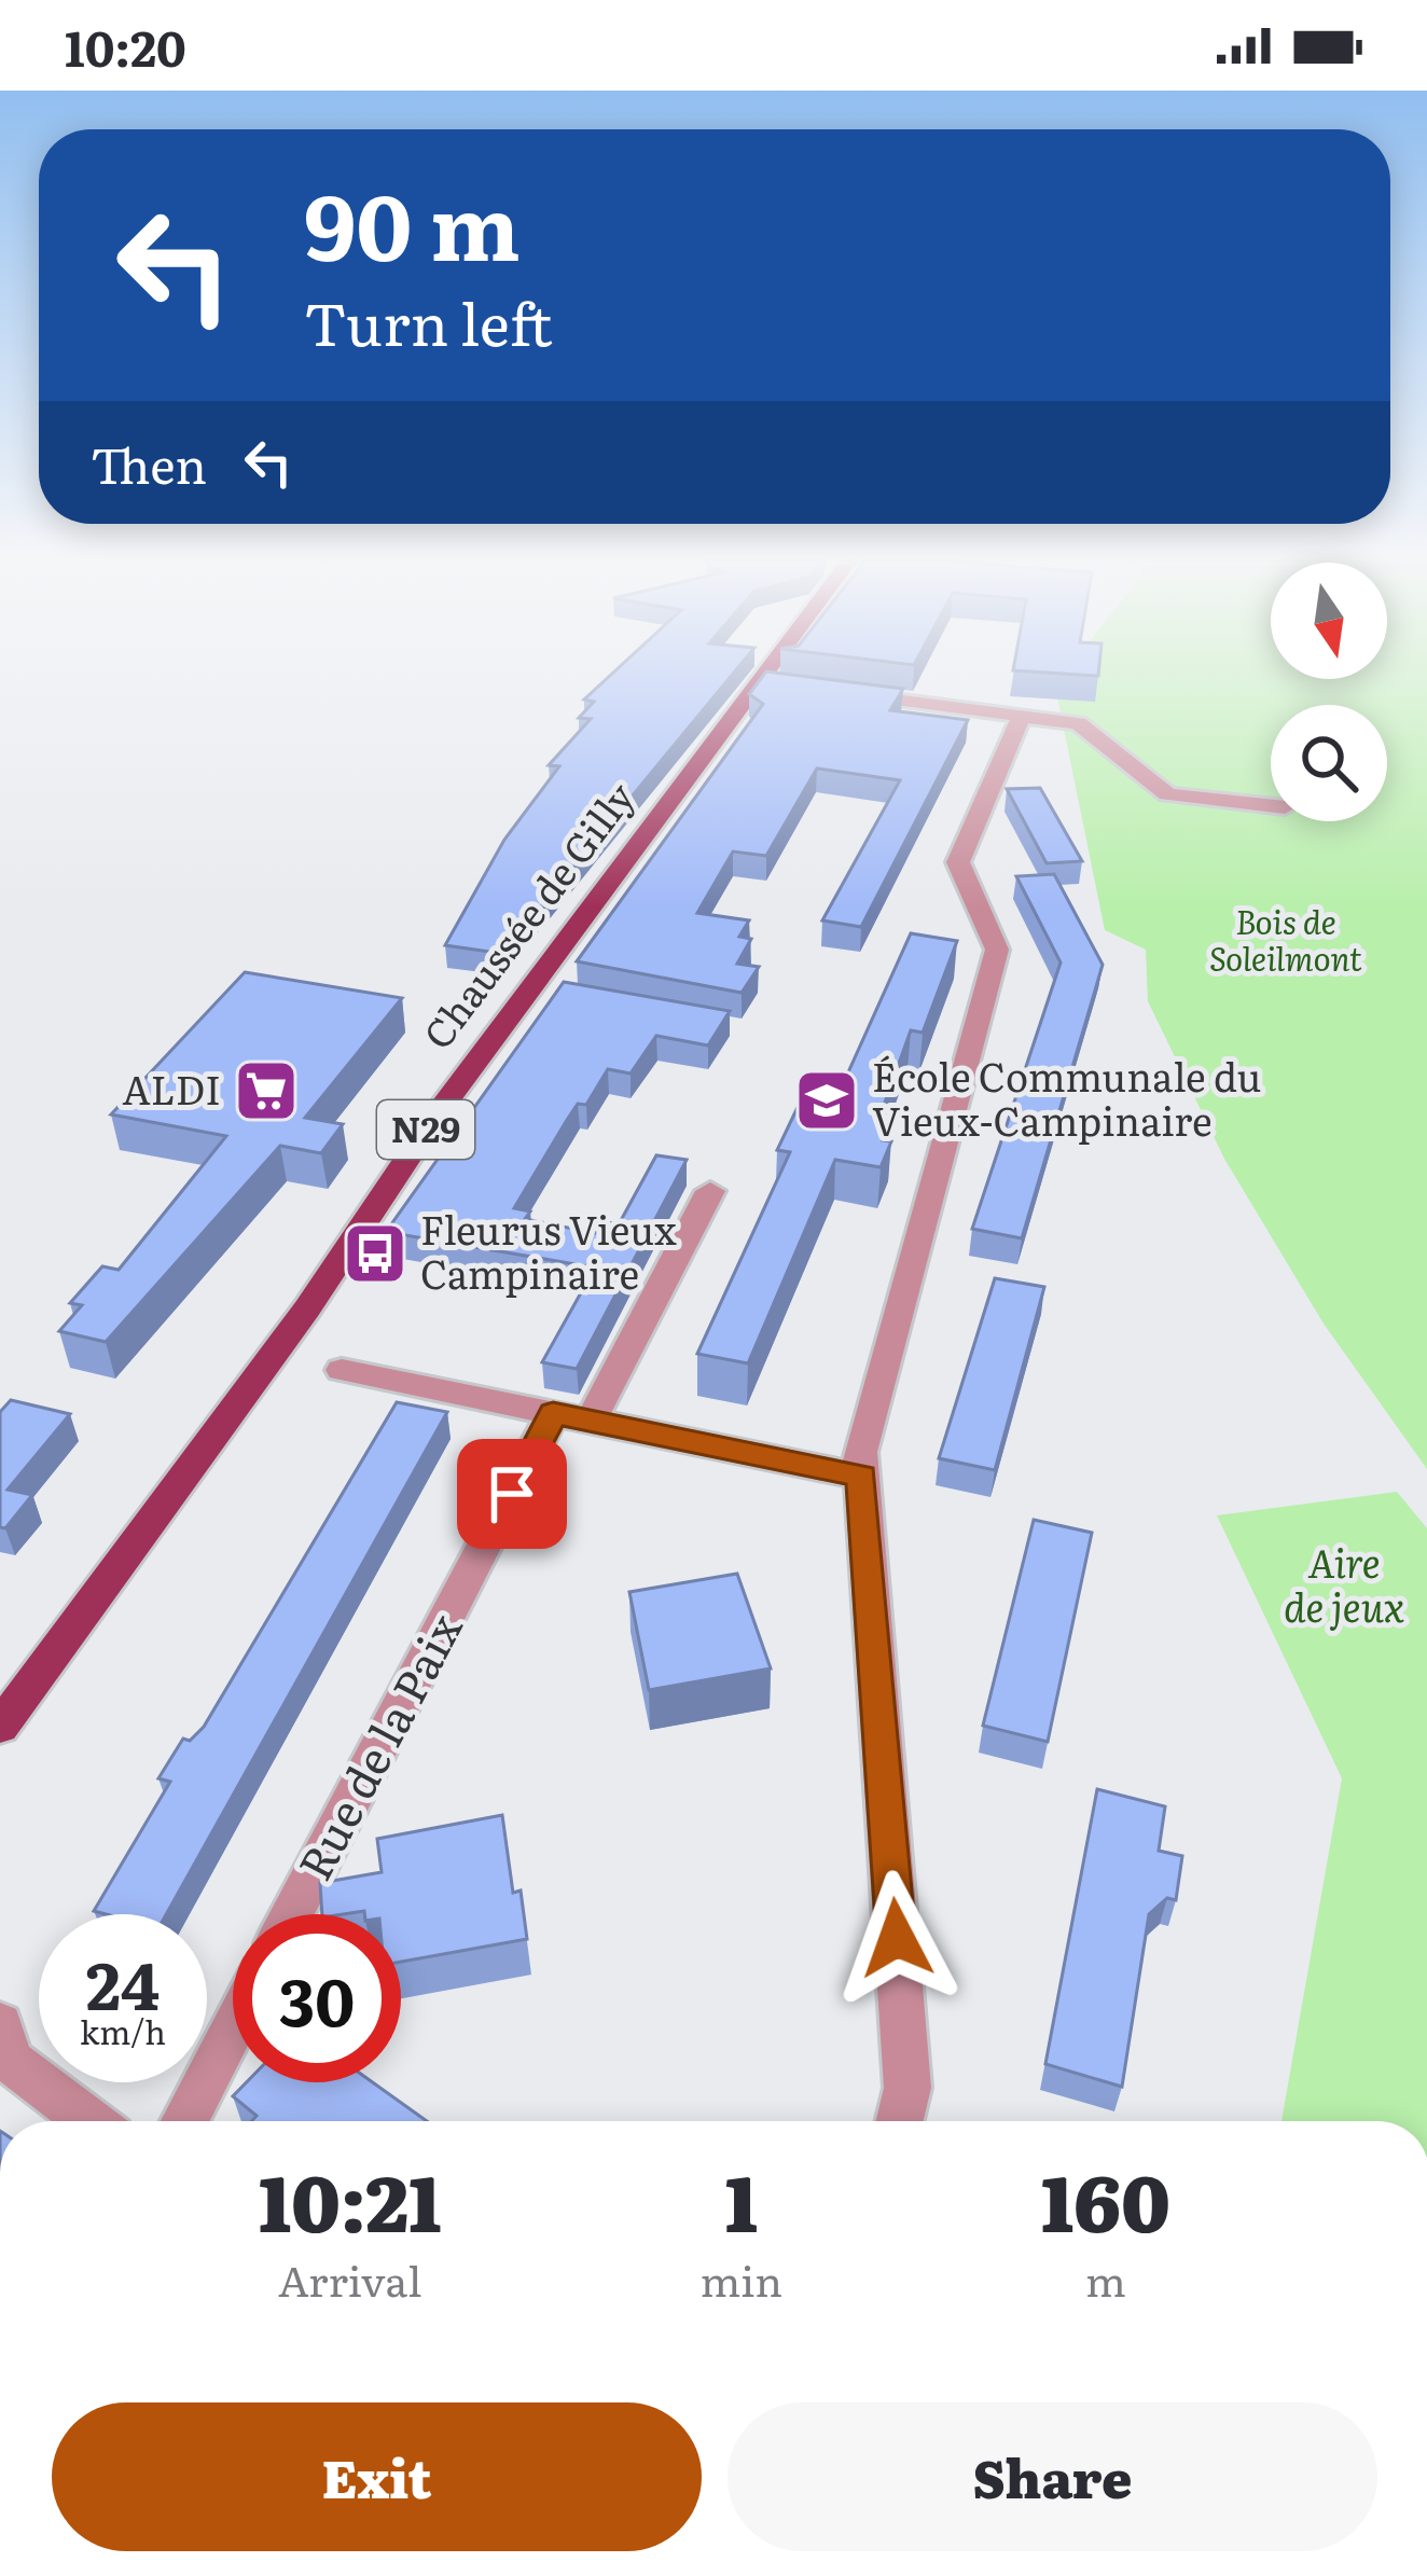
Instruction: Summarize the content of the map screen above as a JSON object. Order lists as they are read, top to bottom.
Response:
{
  "streets": {
    "main road": ["Chaussée de Gilly", "N29"],
    "street": ["Rue de la Paix"]
  },
  "parks": ["Bois de Soleilmont", "Aire de jeux"],
  "places": {
    "supermarket": ["ALDI"],
    "school or university": ["École Communale du Vieux-Campinaire"],
    "bus stop": ["Fleurus Vieux Campinaire"]
  },
  "north": "bottom",
  "page": {
    "status": "10:20",
    "turn": ["90 m", "Turn left"],
    "then": "Then",
    "speed": "24 km/h",
    "limit": "30",
    "eta": [
      "10:21",
      "Arrival",
      "1",
      "min",
      "160",
      "m"
    ],
    "buttons": ["Exit", "Share"]
  }
}
